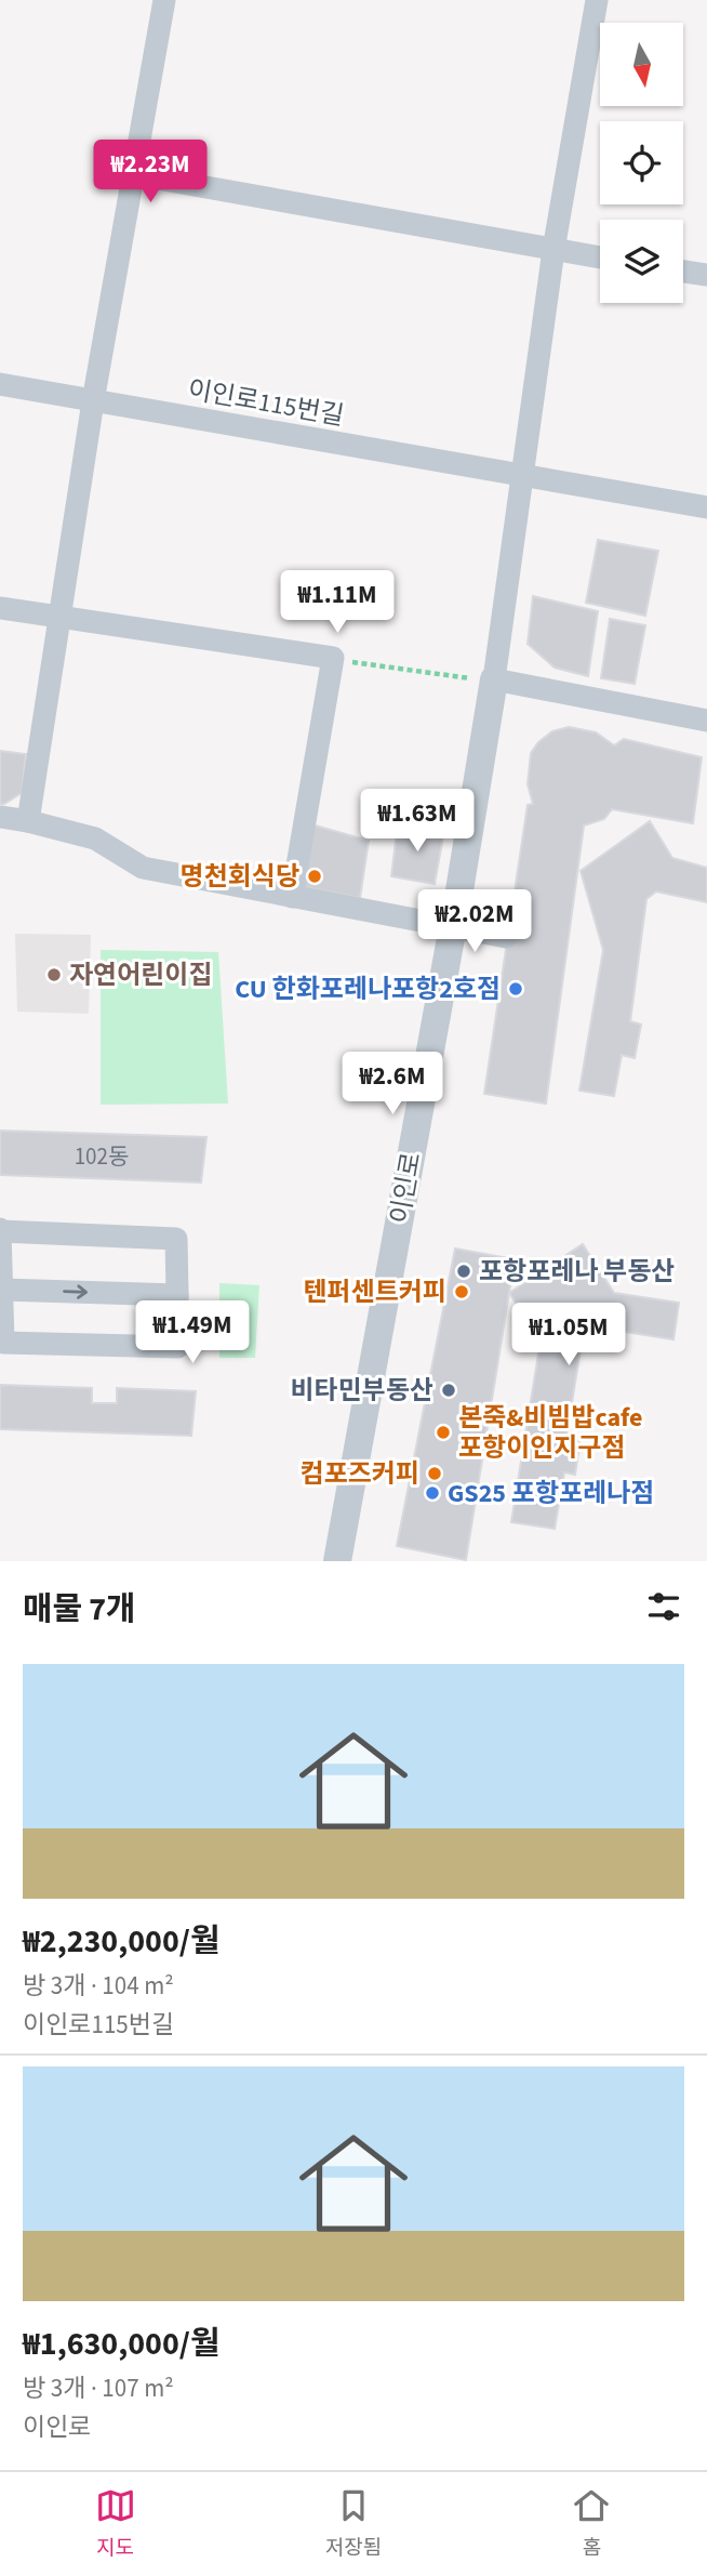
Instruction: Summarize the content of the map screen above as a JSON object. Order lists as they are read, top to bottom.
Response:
{
  "streets": {
    "street": ["이인로115번길", "이인로"]
  },
  "places": [
    "명천회식당",
    "자연어린이집",
    "CU 한화포레나포항2호점",
    "포항포레나 부동산",
    "텐퍼센트커피",
    "비타민부동산",
    "본죽&비빔밥cafe 포항이인지구점",
    "컴포즈커피",
    "GS25 포항포레나점"
  ],
  "house_numbers": ["102동"],
  "north": "bottom",
  "page": {
    "price": [
      "₩2.23M",
      "₩1.11M",
      "₩1.63M",
      "₩2.02M",
      "₩2.6M",
      "₩1.49M",
      "₩1.05M"
    ],
    "heading": "매물 7개",
    "list": [
      {
        "name": "₩2,230,000/월",
        "note": "방 3개 · 104 m² · 이인로115번길"
      },
      {
        "name": "₩1,630,000/월",
        "note": "방 3개 · 107 m² · 이인로"
      }
    ],
    "tabs": ["지도", "저장됨", "홈"]
  }
}
